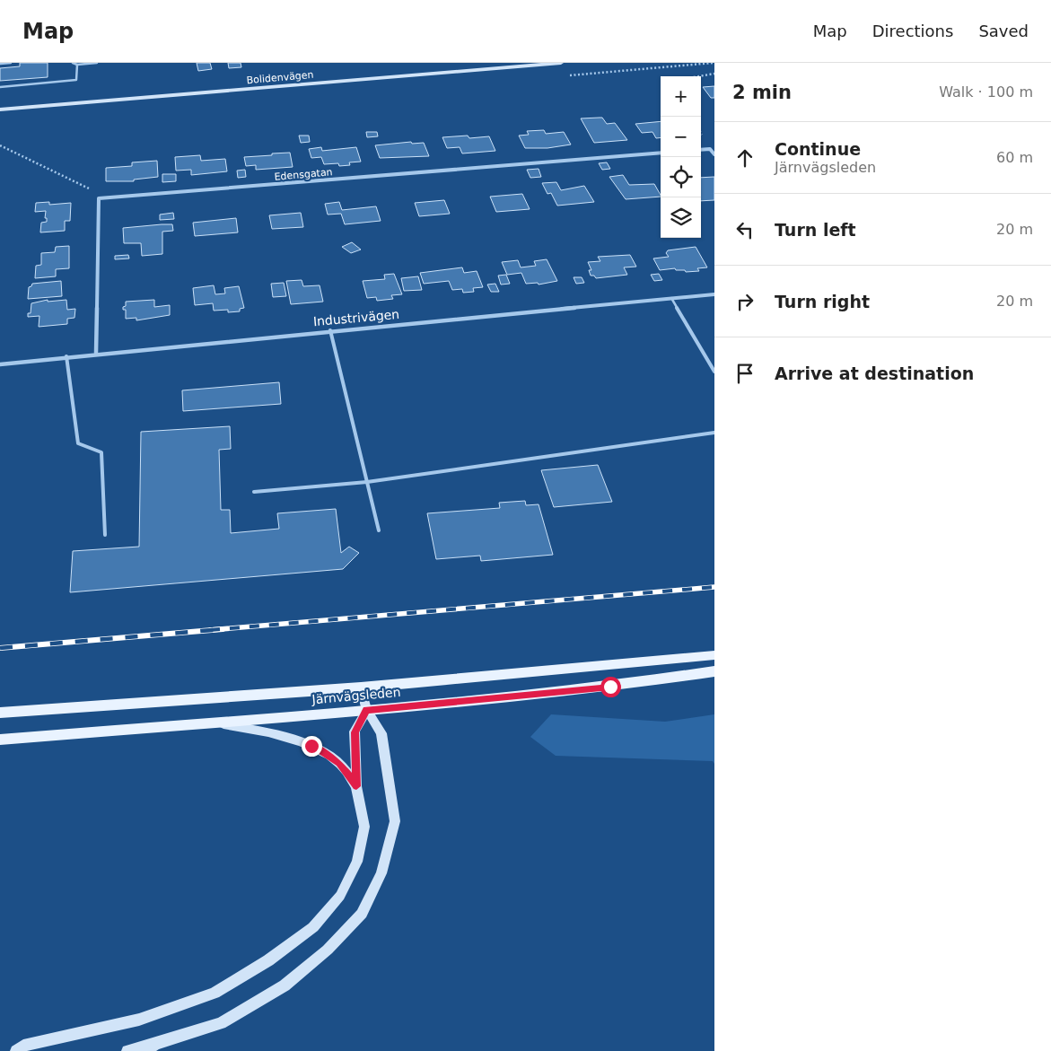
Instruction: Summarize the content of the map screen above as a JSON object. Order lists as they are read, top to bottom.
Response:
{
  "streets": {
    "main road": ["Bolidenvägen", "Järnvägsleden"],
    "street": ["Edensgatan", "Industrivägen"]
  },
  "page": {
    "header": "Map",
    "nav": ["Map", "Directions", "Saved"],
    "heading": ["2 min", "Walk · 100 m"],
    "map_buttons": ["+", "−"],
    "list": [
      ["Continue", "Järnvägsleden", "60 m"],
      ["Turn left", "20 m"],
      ["Turn right", "20 m"],
      "Arrive at destination"
    ]
  }
}
